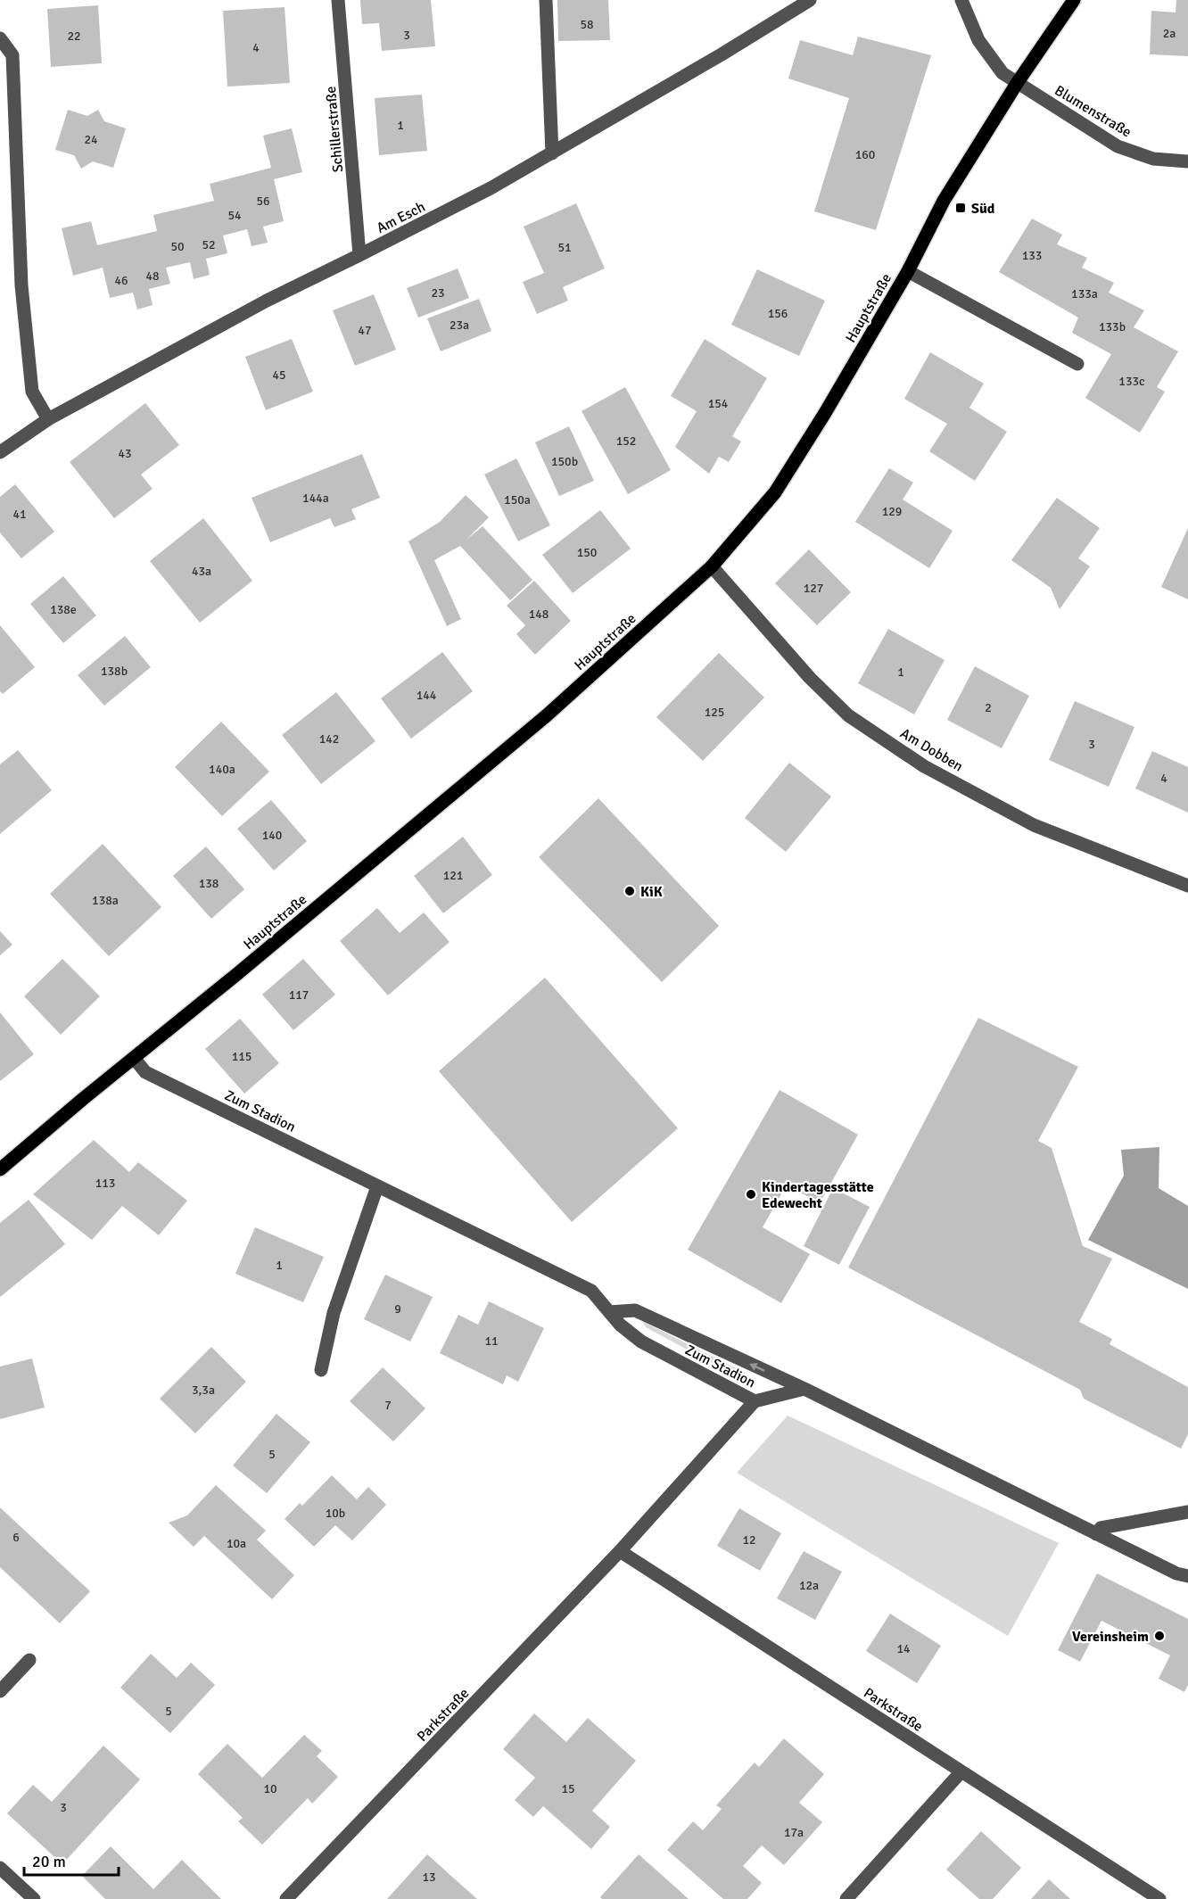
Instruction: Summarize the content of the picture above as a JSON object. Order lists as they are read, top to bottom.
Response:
{
  "streets": {
    "main road": ["Hauptstraße"],
    "street": [
      "Blumenstraße",
      "Schillerstraße",
      "Am Esch",
      "Am Dobben",
      "Zum Stadion",
      "Parkstraße"
    ]
  },
  "crossings": [
    ["Blumenstraße", "Hauptstraße"],
    ["Schillerstraße", "Am Esch"],
    ["Hauptstraße", "Am Dobben"],
    ["Hauptstraße", "Zum Stadion"],
    ["Zum Stadion", "Parkstraße"]
  ],
  "places": {
    "transit": ["Süd"],
    "other": ["KiK", "Kindertagesstätte Edewecht", "Vereinsheim"]
  },
  "house_numbers": [
    "58",
    "2a",
    "3",
    "22",
    "4",
    "1",
    "24",
    "160",
    "56",
    "54",
    "52",
    "50",
    "51",
    "133",
    "48",
    "46",
    "23",
    "133a",
    "156",
    "23a",
    "133b",
    "47",
    "45",
    "133c",
    "154",
    "152",
    "43",
    "150b",
    "144a",
    "150a",
    "129",
    "41",
    "150",
    "43a",
    "127",
    "138e",
    "148",
    "138b",
    "1",
    "144",
    "2",
    "125",
    "142",
    "3",
    "140a",
    "4",
    "140",
    "121",
    "138",
    "138a",
    "117",
    "115",
    "113",
    "1",
    "9",
    "11",
    "3,3a",
    "7",
    "5",
    "10b",
    "6",
    "12",
    "10a",
    "12a",
    "14",
    "5",
    "10",
    "15",
    "3",
    "17a",
    "13"
  ],
  "scale_bar": "20 m"
}
